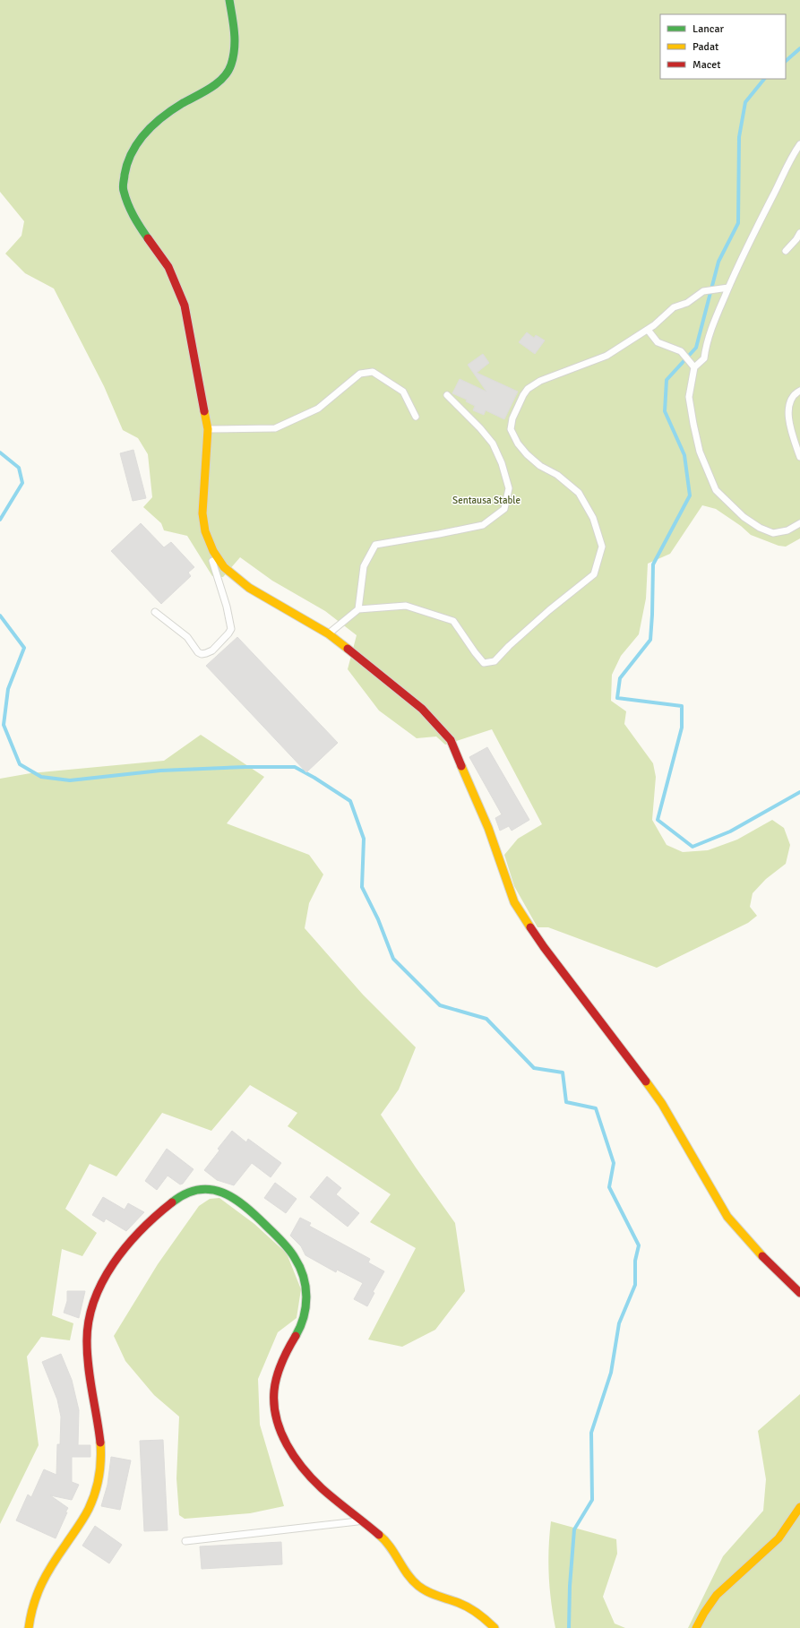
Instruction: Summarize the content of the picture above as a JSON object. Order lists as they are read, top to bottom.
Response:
{
  "parks": ["Sentausa Stable"],
  "legend": ["Lancar", "Padat", "Macet"]
}
